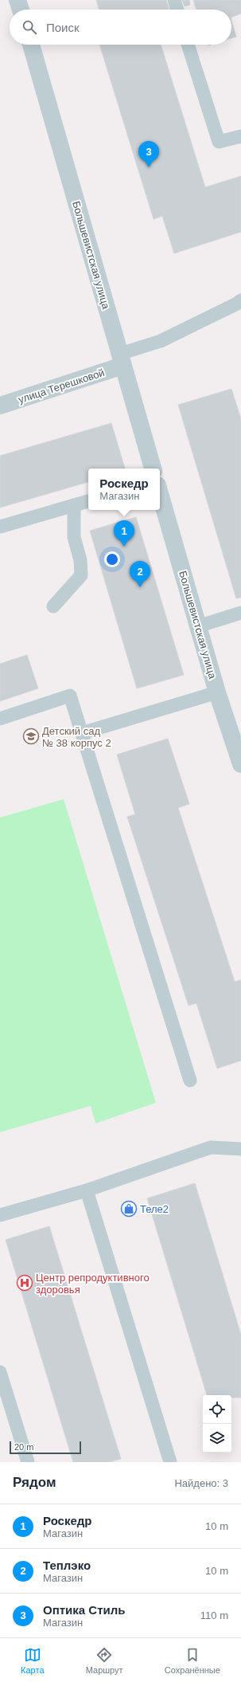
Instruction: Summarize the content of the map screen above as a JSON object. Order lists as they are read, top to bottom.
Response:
{
  "streets": {
    "street": ["Большевистская улица", "улица Терешковой"]
  },
  "crossings": [
    ["Большевистская улица", "улица Терешковой"]
  ],
  "places": {
    "school or university": ["Детский сад № 38 корпус 2"],
    "shop": ["Теле2"],
    "hospital": ["Центр репродуктивного здоровья"]
  },
  "scale_bar": "20 m",
  "page": {
    "search": "Поиск",
    "pins": ["3", "1", "2"],
    "popup": ["Роскедр", "Магазин"],
    "scale": "20 m",
    "heading": ["Рядом", "Найдено: 3"],
    "list": [
      {
        "mark": "1",
        "name": "Роскедр",
        "note": "Магазин",
        "value": "10 m"
      },
      {
        "mark": "2",
        "name": "Теплэко",
        "note": "Магазин",
        "value": "10 m"
      },
      {
        "mark": "3",
        "name": "Оптика Стиль",
        "note": "Магазин",
        "value": "110 m"
      }
    ],
    "nav": ["Карта", "Маршрут", "Сохранённые"]
  }
}
